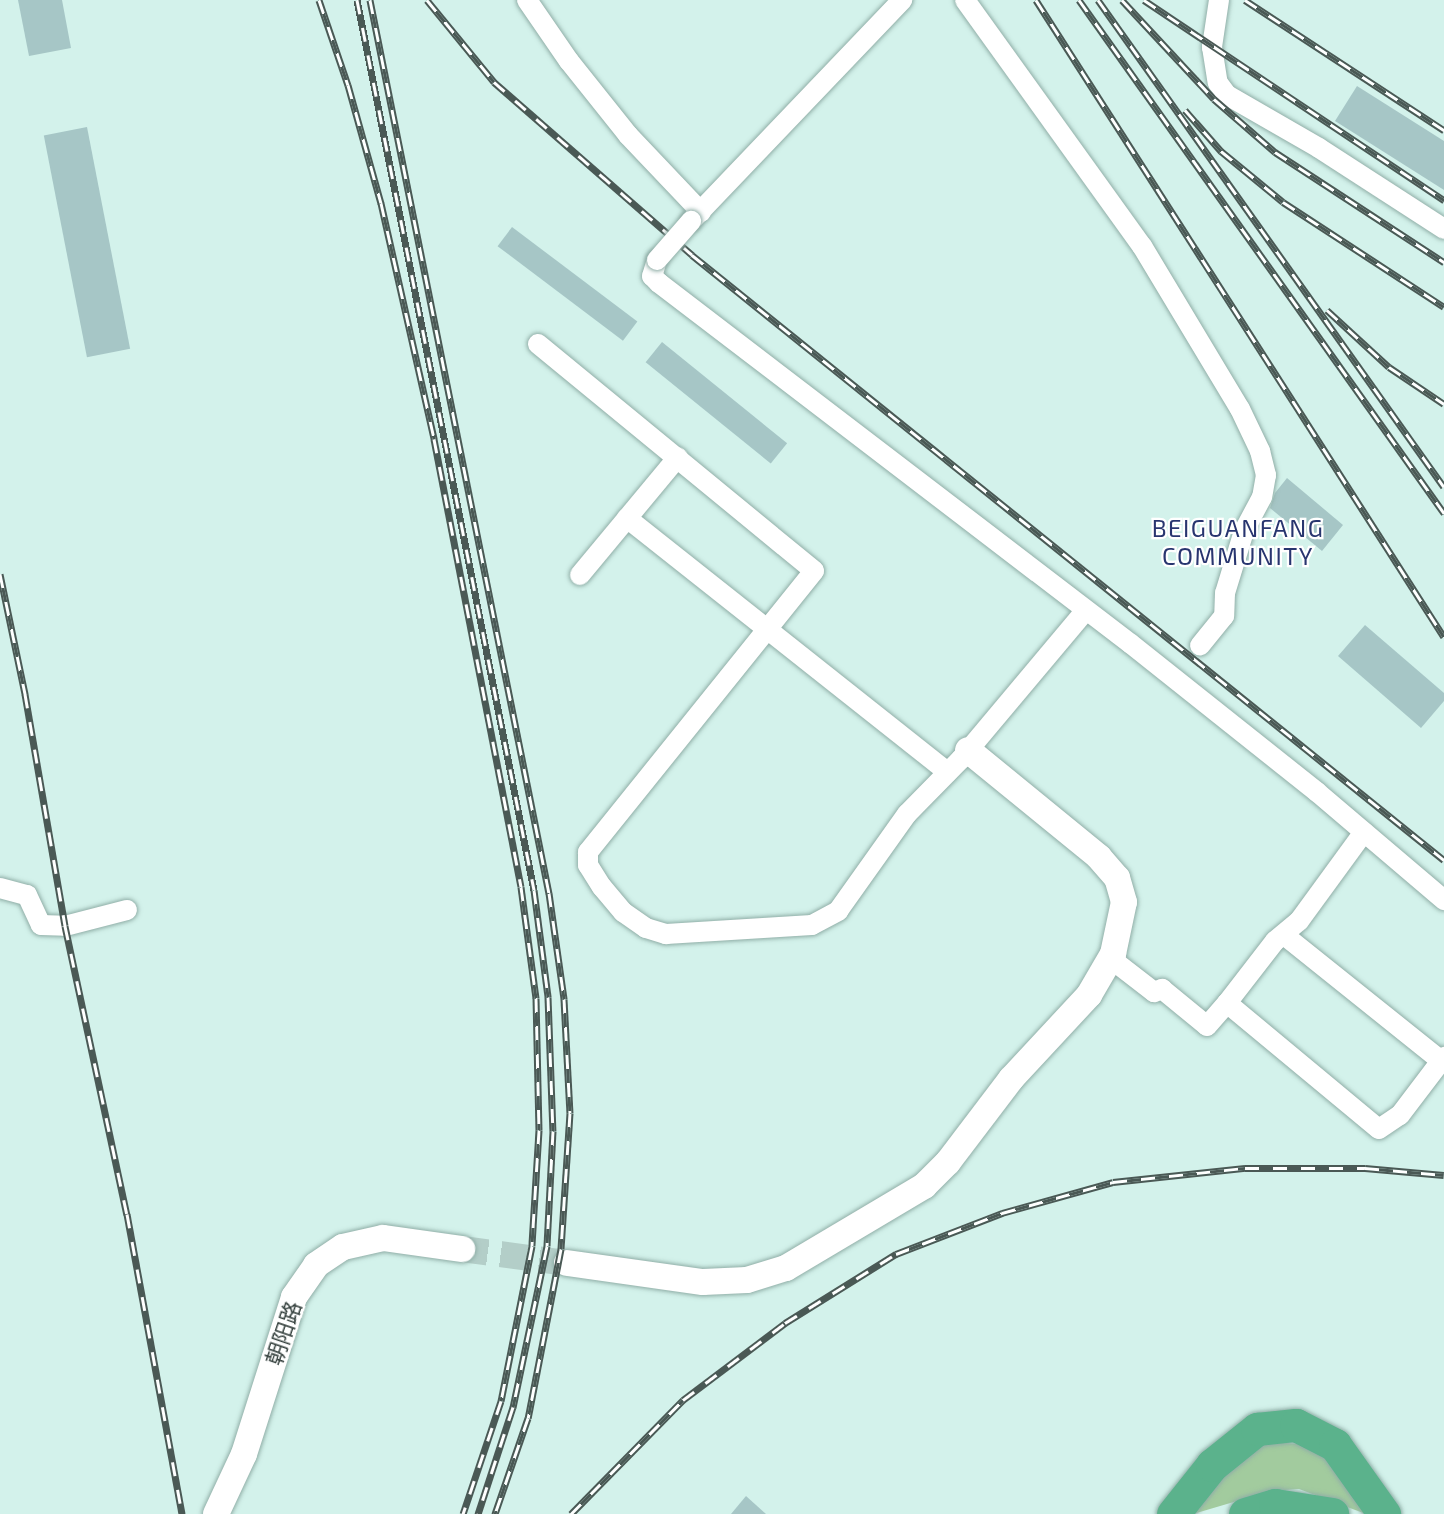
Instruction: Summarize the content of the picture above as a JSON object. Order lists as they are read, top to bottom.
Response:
{
  "streets": {
    "street": ["朝阳路"]
  },
  "districts": ["BEIGUANFANG COMMUNITY"]
}
